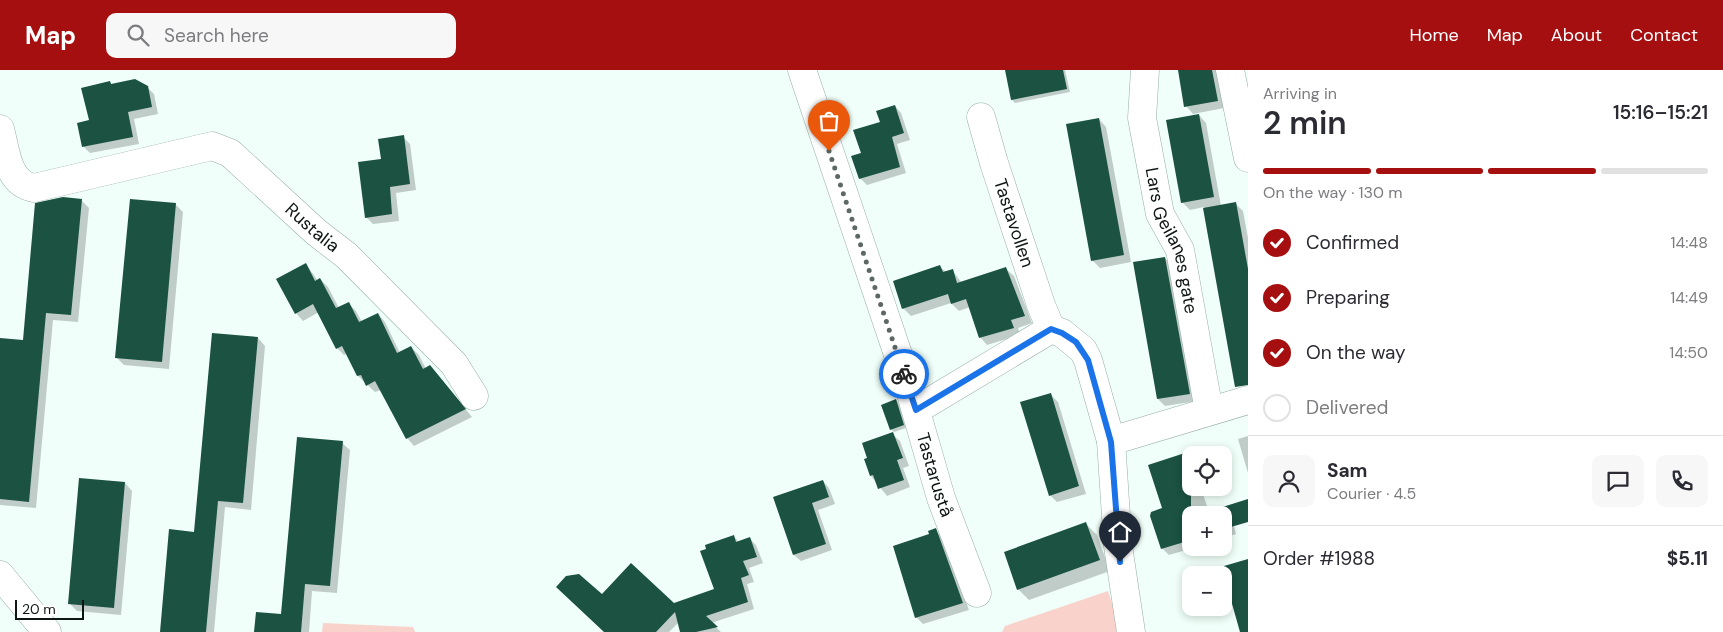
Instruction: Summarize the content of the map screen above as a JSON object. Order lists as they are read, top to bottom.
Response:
{
  "streets": {
    "street": [
      "Tastavollen",
      "Rustalia",
      "Lars Geilanes gate",
      "Tastarustå"
    ]
  },
  "scale_bar": "20 m",
  "page": {
    "header": "Map",
    "search": "Search here",
    "nav": [
      "Home",
      "Map",
      "About",
      "Contact"
    ],
    "heading": ["2 min", "Arriving in", "15:16–15:21"],
    "panel": [
      "Sam",
      "Courier · 4.5",
      "Order #1988",
      "$5.11"
    ],
    "bar": "On the way · 130 m",
    "list": [
      ["Confirmed", "14:48"],
      ["Preparing", "14:49"],
      ["On the way", "14:50"],
      "Delivered"
    ],
    "map_buttons": ["+", "−"],
    "scale": "20 m"
  }
}
